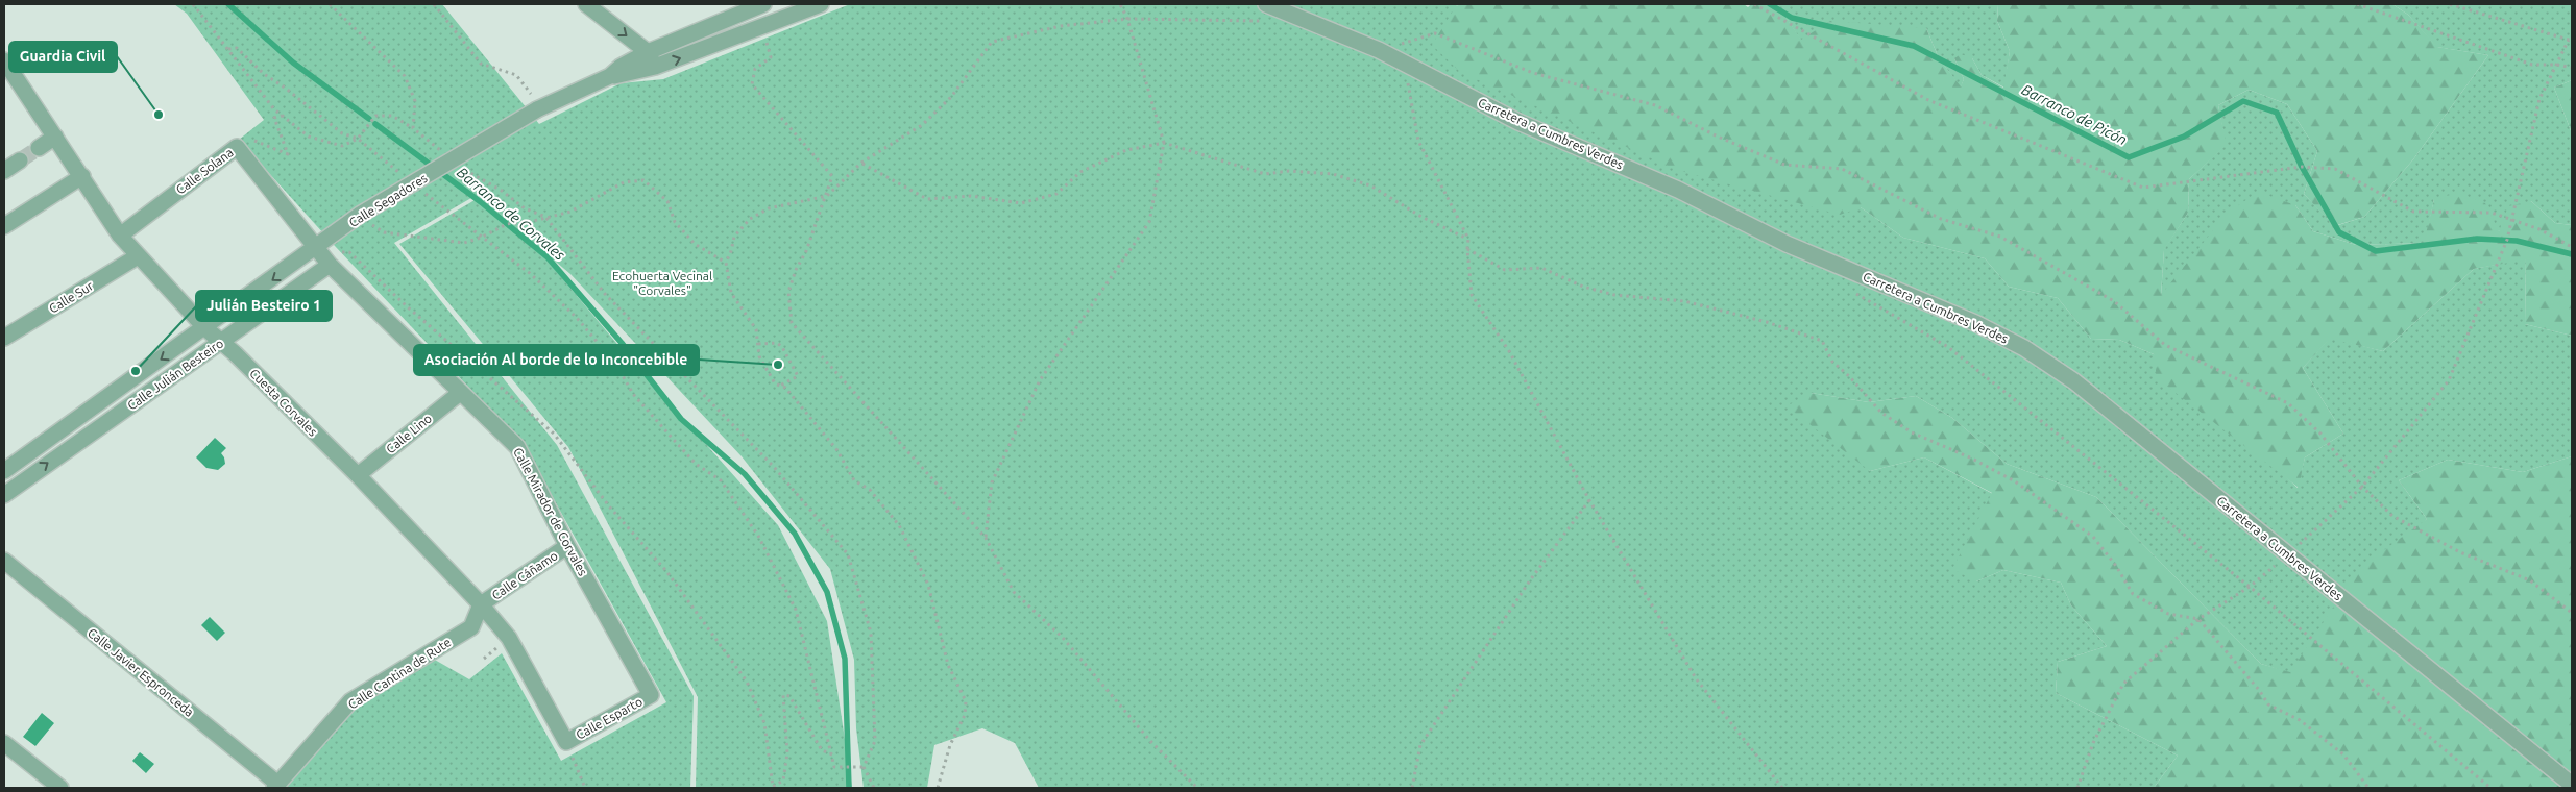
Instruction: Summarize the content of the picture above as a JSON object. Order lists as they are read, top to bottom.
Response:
{
  "streets": {
    "street": [
      "Carretera a Cumbres Verdes",
      "Calle Solana",
      "Calle Segadores",
      "Calle Sur",
      "Calle Julián Besteiro",
      "Cuesta Corvales",
      "Calle Lino",
      "Calle Mirador de Corvales",
      "Calle Cáñamo",
      "Calle Javier Espronceda",
      "Calle Cantina de Rute",
      "Calle Esparto"
    ]
  },
  "crossings": [
    ["Calle Solana", "Calle Segadores"],
    ["Calle Solana", "Cuesta Corvales"],
    ["Calle Segadores", "Calle Julián Besteiro"],
    ["Calle Segadores", "Cuesta Corvales"],
    ["Calle Sur", "Cuesta Corvales"],
    ["Calle Julián Besteiro", "Cuesta Corvales"],
    ["Calle Julián Besteiro", "Calle Mirador de Corvales"],
    ["Cuesta Corvales", "Calle Lino"],
    ["Cuesta Corvales", "Calle Cáñamo"],
    ["Cuesta Corvales", "Calle Cantina de Rute"],
    ["Cuesta Corvales", "Calle Esparto"],
    ["Calle Lino", "Calle Mirador de Corvales"],
    ["Calle Mirador de Corvales", "Calle Cáñamo"],
    ["Calle Mirador de Corvales", "Calle Esparto"],
    ["Calle Cáñamo", "Calle Cantina de Rute"],
    ["Calle Javier Espronceda", "Calle Cantina de Rute"]
  ],
  "water": ["Barranco de Picón", "Barranco de Corvales"],
  "parks": ["Ecohuerta Vecinal \"Corvales\""],
  "places": ["Guardia Civil", "Asociación Al borde de lo Inconcebible", "Julián Besteiro 1"]
}
